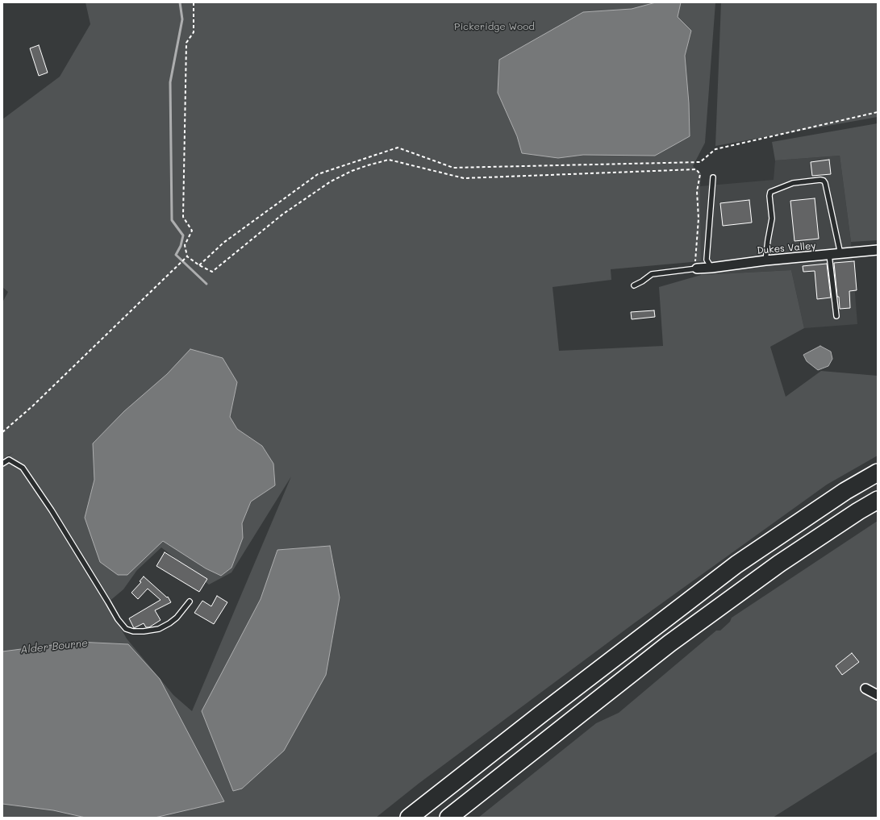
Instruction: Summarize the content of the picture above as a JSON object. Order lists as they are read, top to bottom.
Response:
{
  "streets": {
    "street": ["Dukes Valley"]
  },
  "water": ["Alder Bourne"],
  "parks": ["Pickeridge Wood"]
}
